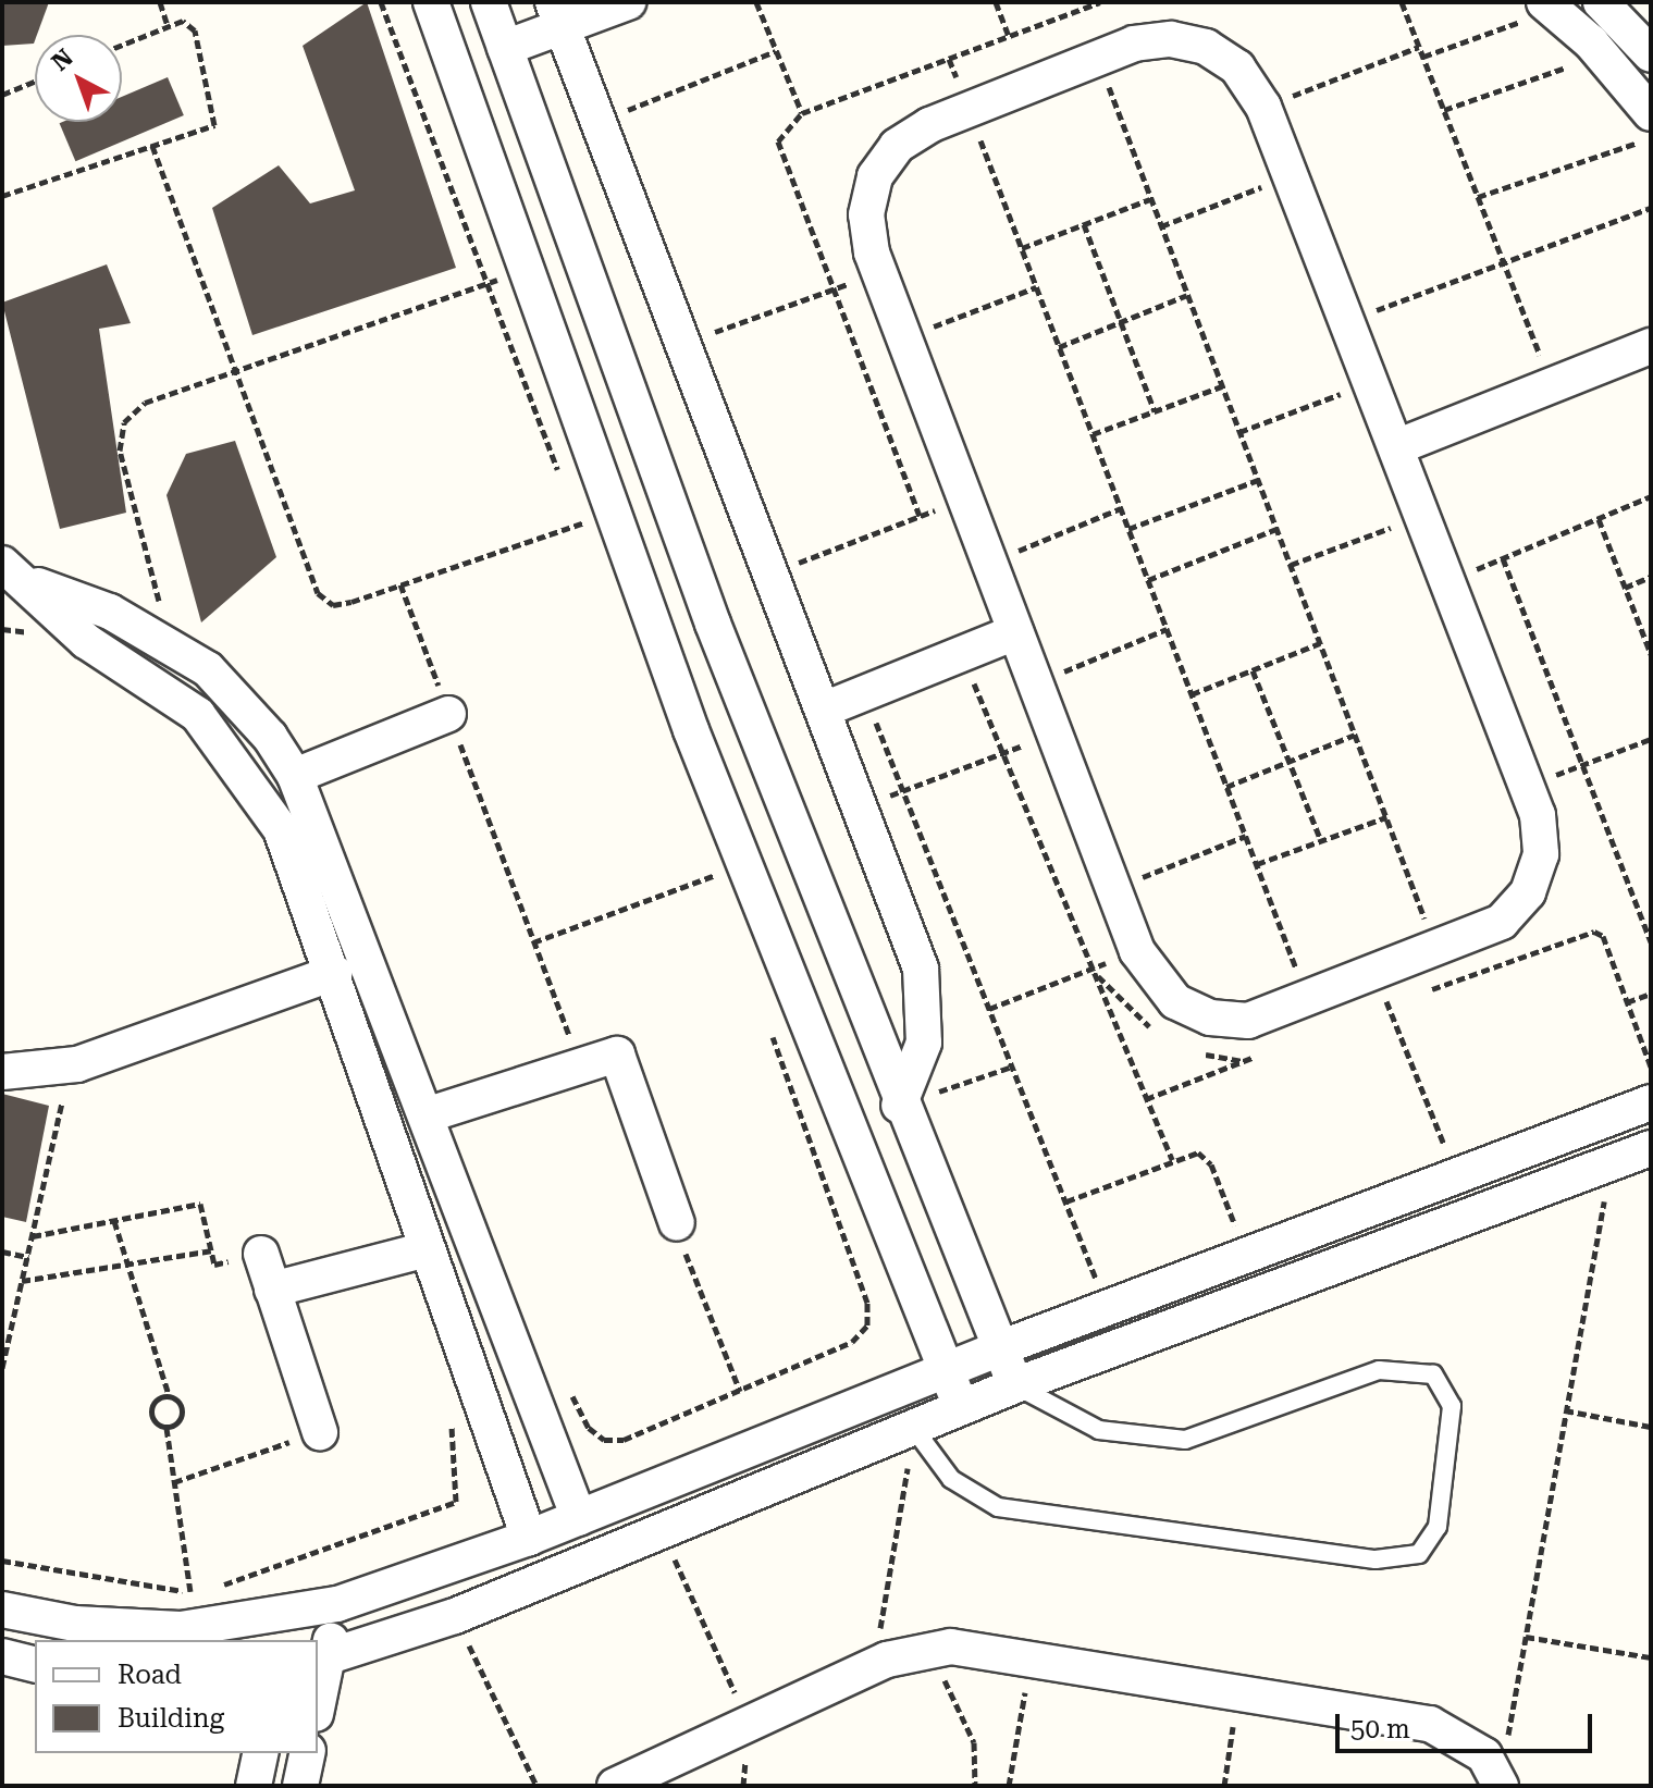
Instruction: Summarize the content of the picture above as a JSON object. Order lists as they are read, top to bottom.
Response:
{
  "legend": ["Road", "Building"],
  "scale_bar": "50 m",
  "north": "top left"
}
